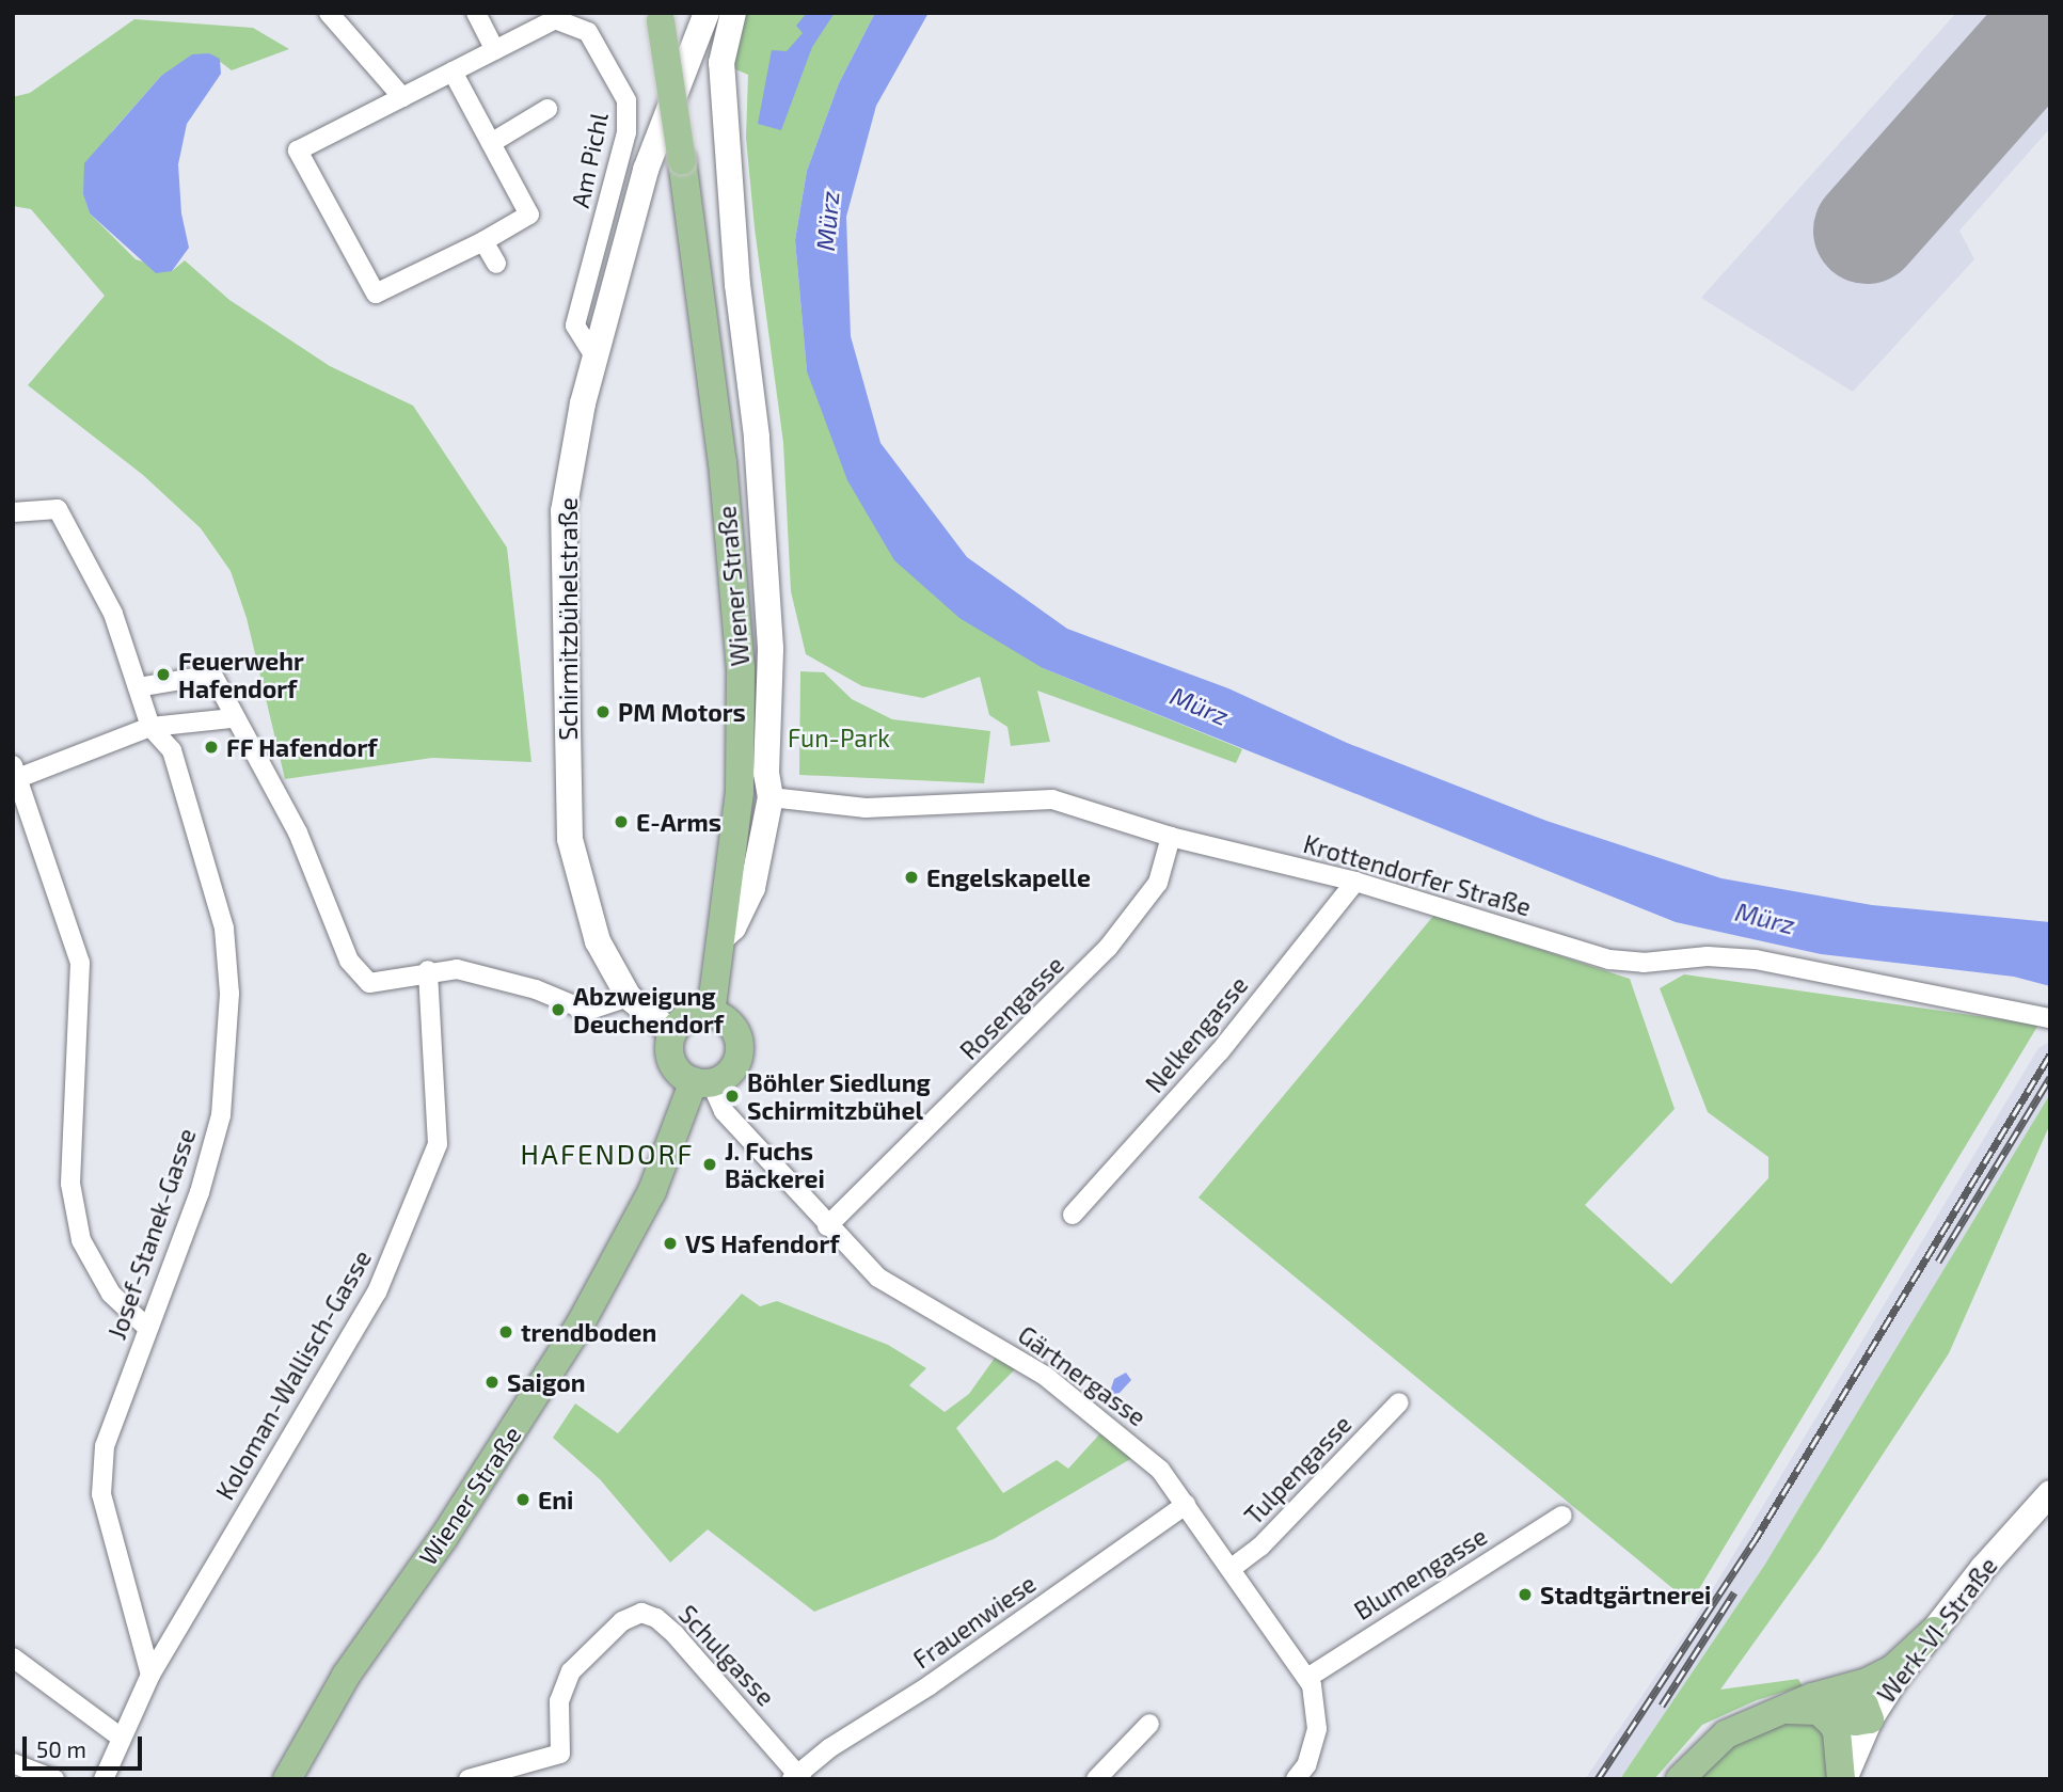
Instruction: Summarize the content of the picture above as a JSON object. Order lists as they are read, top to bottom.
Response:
{
  "streets": {
    "main road": ["Wiener Straße", "Schirmitzbühelstraße", "Werk-VI-Straße"],
    "street": [
      "Am Pichl",
      "Krottendorfer Straße",
      "Rosengasse",
      "Nelkengasse",
      "Josef-Stanek-Gasse",
      "Koloman-Wallisch-Gasse",
      "Gärtnergasse",
      "Tulpengasse",
      "Blumengasse",
      "Frauenwiese",
      "Schulgasse"
    ]
  },
  "crossings": [
    ["Am Pichl", "Schirmitzbühelstraße"],
    ["Wiener Straße", "Gärtnergasse"],
    ["Krottendorfer Straße", "Rosengasse"],
    ["Krottendorfer Straße", "Nelkengasse"],
    ["Rosengasse", "Gärtnergasse"],
    ["Josef-Stanek-Gasse", "Koloman-Wallisch-Gasse"],
    ["Gärtnergasse", "Tulpengasse"],
    ["Gärtnergasse", "Blumengasse"],
    ["Gärtnergasse", "Frauenwiese"],
    ["Frauenwiese", "Schulgasse"]
  ],
  "districts": ["HAFENDORF"],
  "water": ["Mürz"],
  "parks": ["Fun-Park"],
  "places": [
    "Feuerwehr Hafendorf",
    "PM Motors",
    "FF Hafendorf",
    "E-Arms",
    "Engelskapelle",
    "Abzweigung Deuchendorf",
    "Böhler Siedlung Schirmitzbühel",
    "J. Fuchs Bäckerei",
    "VS Hafendorf",
    "trendboden",
    "Saigon",
    "Eni",
    "Stadtgärtnerei"
  ],
  "scale_bar": "50 m"
}
